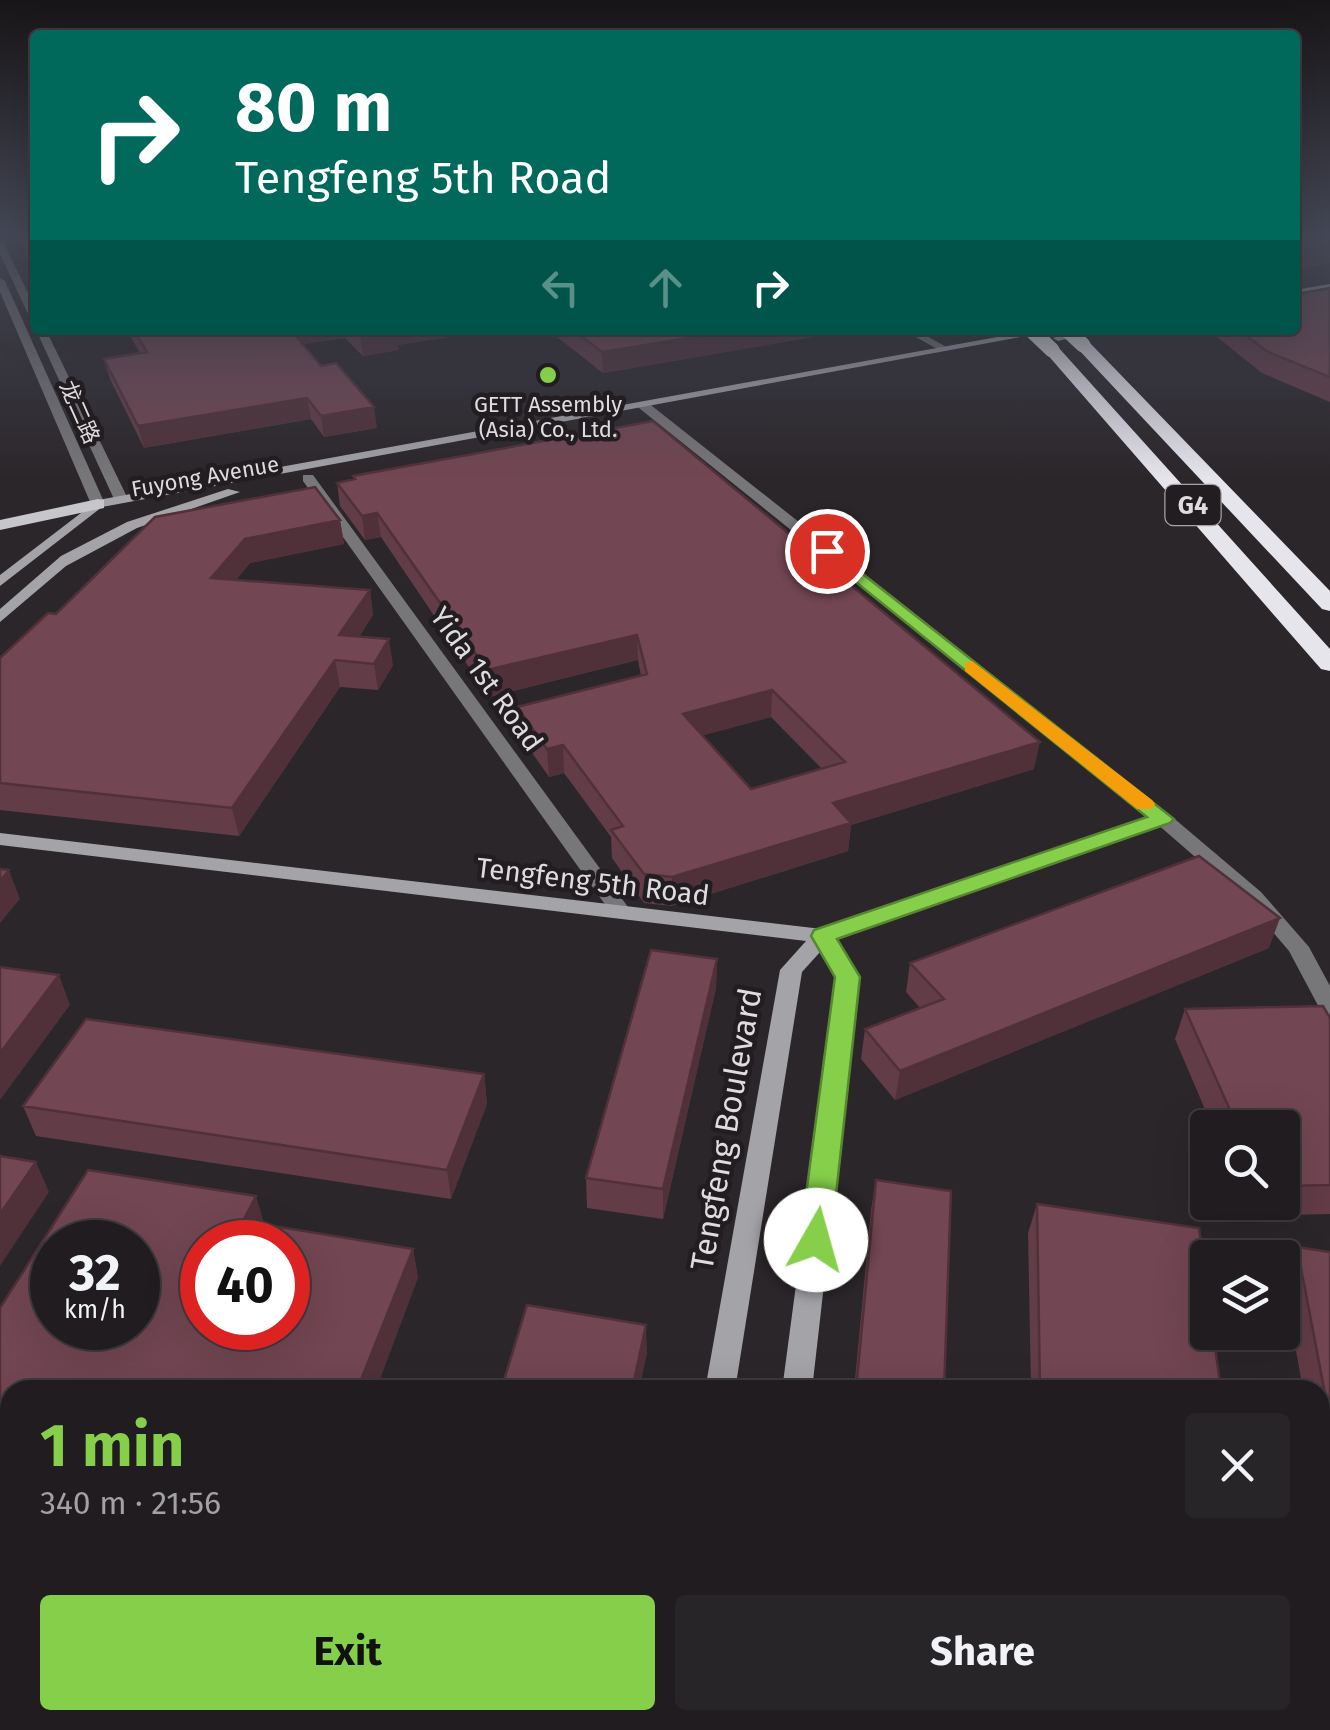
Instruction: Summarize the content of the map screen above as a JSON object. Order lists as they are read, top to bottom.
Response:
{
  "streets": {
    "highway": ["G4"],
    "main road": ["Fuyong Avenue", "Tengfeng 5th Road", "Tengfeng Boulevard"],
    "street": ["龙二路", "Yida 1st Road"]
  },
  "crossings": [
    ["龙二路", "Fuyong Avenue"],
    ["Fuyong Avenue", "G4"],
    ["Fuyong Avenue", "Yida 1st Road"],
    ["Yida 1st Road", "Tengfeng 5th Road"],
    ["Tengfeng 5th Road", "Tengfeng Boulevard"]
  ],
  "places": ["GETT Assembly (Asia) Co., Ltd."],
  "page": {
    "turn": ["80 m", "Tengfeng 5th Road"],
    "speed": "32 km/h",
    "limit": "40",
    "heading": ["1 min", "340 m · 21:56"],
    "buttons": ["Exit", "Share"]
  }
}
